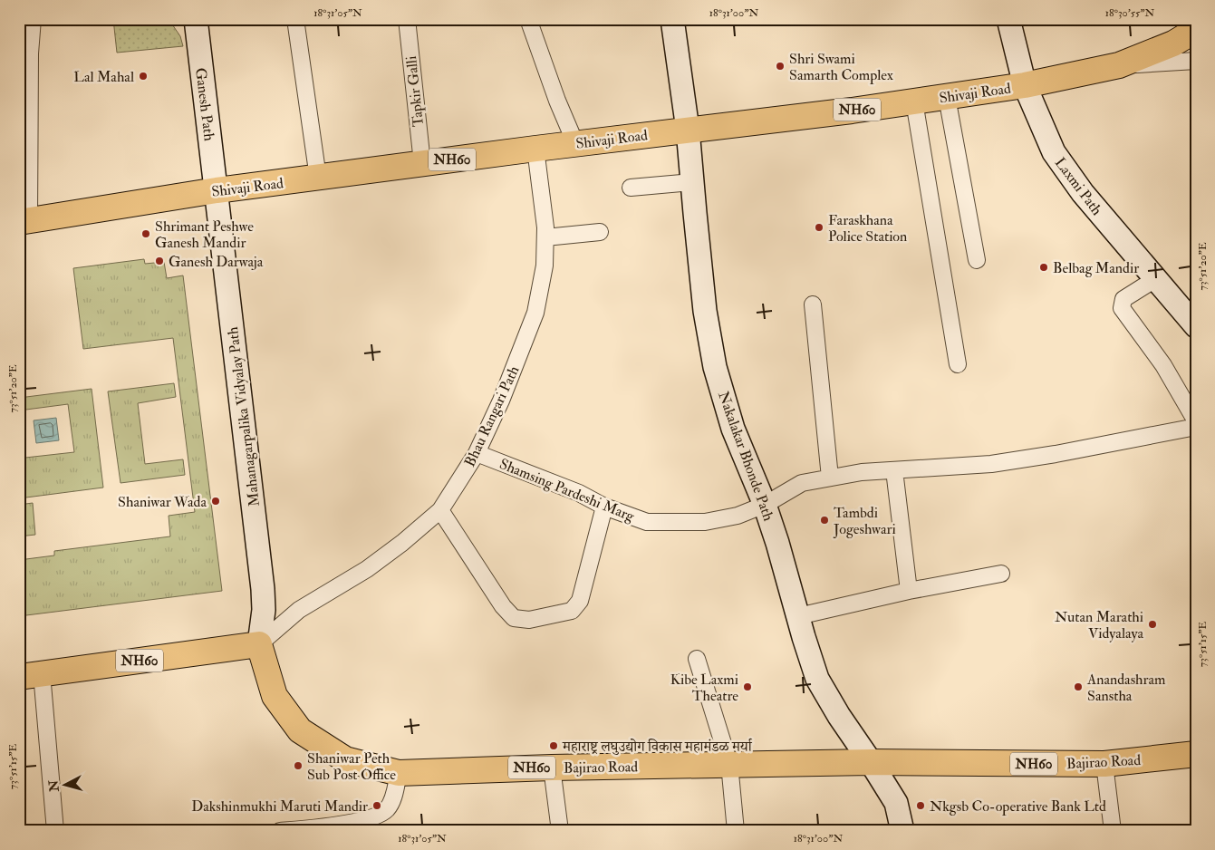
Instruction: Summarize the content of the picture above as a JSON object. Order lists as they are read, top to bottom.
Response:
{
  "streets": {
    "highway": ["Shivaji Road", "NH60", "Bajirao Road"],
    "street": [
      "Tapkir Galli",
      "Ganesh Path",
      "Laxmi Path",
      "Bhau Rangari Path",
      "Mahanagarpalika Vidyalay Path",
      "Nakalakar Bhonde Path",
      "Shamsing Pardeshi Marg"
    ]
  },
  "crossings": [
    ["Tapkir Galli", "Shivaji Road"],
    ["Shivaji Road", "Ganesh Path"],
    ["Shivaji Road", "Laxmi Path"],
    ["Shivaji Road", "Bhau Rangari Path"],
    ["Shivaji Road", "Mahanagarpalika Vidyalay Path"],
    ["Shivaji Road", "Nakalakar Bhonde Path"],
    ["Ganesh Path", "Mahanagarpalika Vidyalay Path"],
    ["NH60", "Bhau Rangari Path"],
    ["NH60", "Mahanagarpalika Vidyalay Path"],
    ["NH60", "Bajirao Road"],
    ["Bhau Rangari Path", "Mahanagarpalika Vidyalay Path"],
    ["Bhau Rangari Path", "Shamsing Pardeshi Marg"],
    ["Bhau Rangari Path", "Bajirao Road"],
    ["Mahanagarpalika Vidyalay Path", "Bajirao Road"],
    ["Nakalakar Bhonde Path", "Shamsing Pardeshi Marg"],
    ["Nakalakar Bhonde Path", "Bajirao Road"]
  ],
  "places": [
    "Shri Swami Samarth Complex",
    "Lal Mahal",
    "Faraskhana Police Station",
    "Shrimant Peshwe Ganesh Mandir",
    "Ganesh Darwaja",
    "Belbag Mandir",
    "Shaniwar Wada",
    "Tambdi Jogeshwari",
    "Nutan Marathi Vidyalaya",
    "Kibe Laxmi Theatre",
    "Anandashram Sanstha",
    "महाराष्ट्र लघुउद्योग विकास महामंडळ मर्या",
    "Shaniwar Peth Sub Post Office",
    "Dakshinmukhi Maruti Mandir",
    "Nkgsb Co-operative Bank Ltd"
  ],
  "north": "left",
  "coordinates": [
    "18°31'05\"N",
    "18°31'00\"N",
    "18°30'55\"N",
    "73°51'20\"E",
    "73°51'15\"E"
  ]
}
